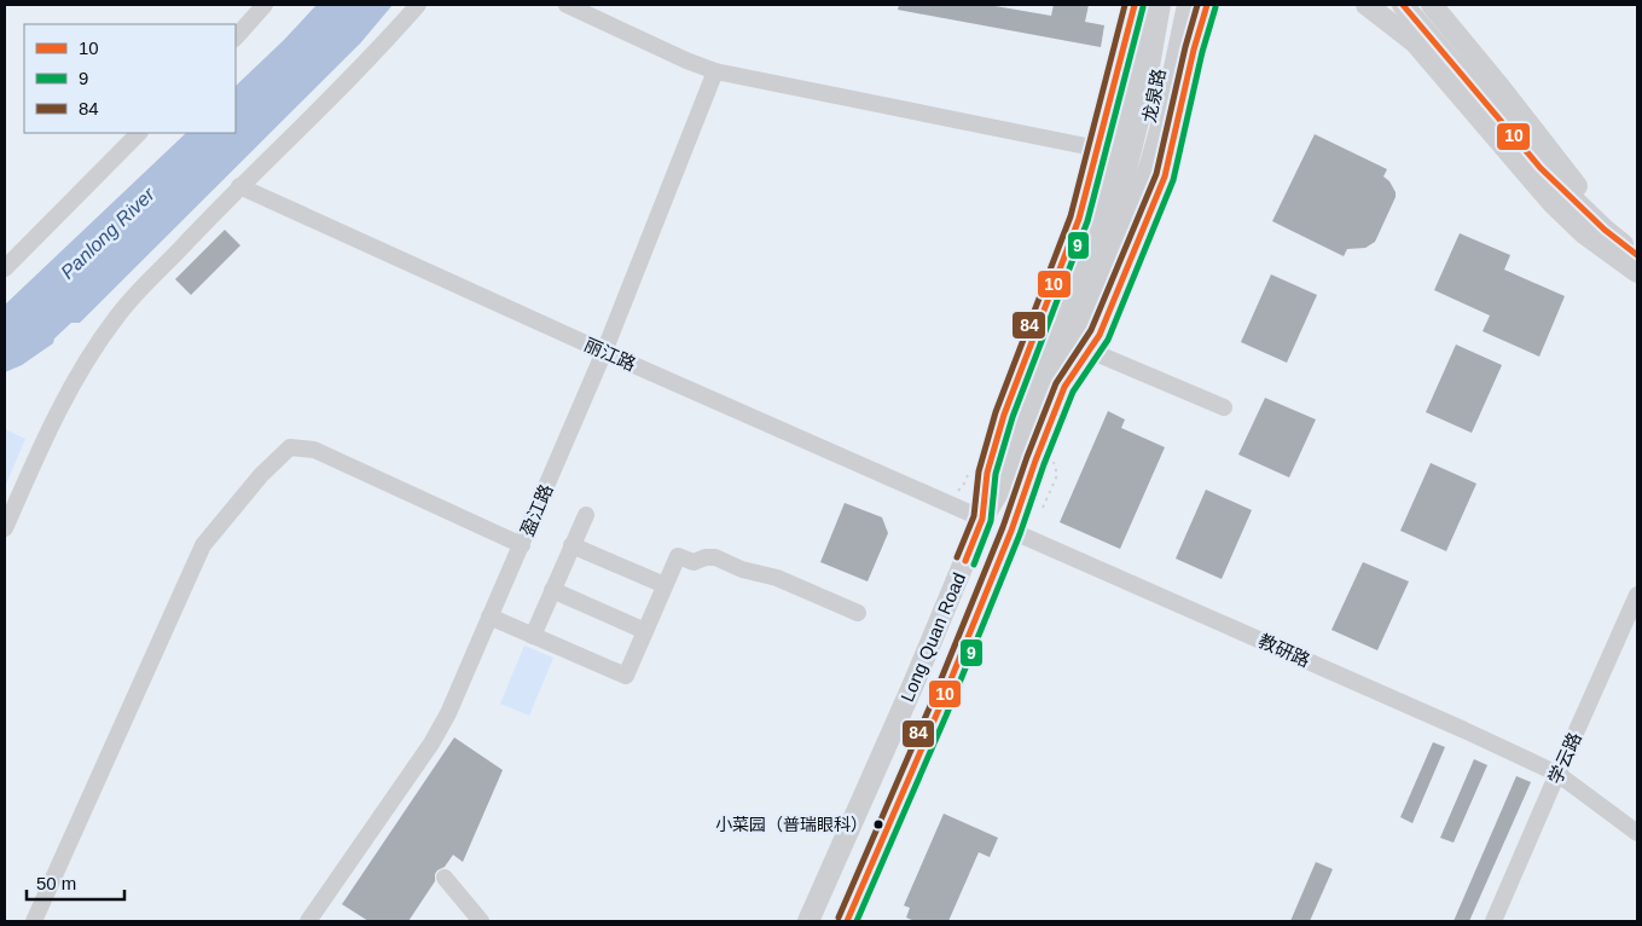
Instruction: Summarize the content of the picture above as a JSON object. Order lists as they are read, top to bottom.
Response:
{
  "streets": {
    "main road": ["龙泉路", "Long Quan Road"],
    "street": [
      "丽江路",
      "盈江路",
      "教研路",
      "学云路"
    ]
  },
  "crossings": [
    ["龙泉路", "Long Quan Road"],
    ["丽江路", "盈江路"],
    ["丽江路", "Long Quan Road"],
    ["Long Quan Road", "教研路"],
    ["教研路", "学云路"]
  ],
  "water": ["Panlong River"],
  "places": ["小菜园（普瑞眼科）"],
  "lines": ["transit line 10", "transit line 84", "transit line 9"],
  "legend": ["10", "9", "84"],
  "scale_bar": "50 m"
}
